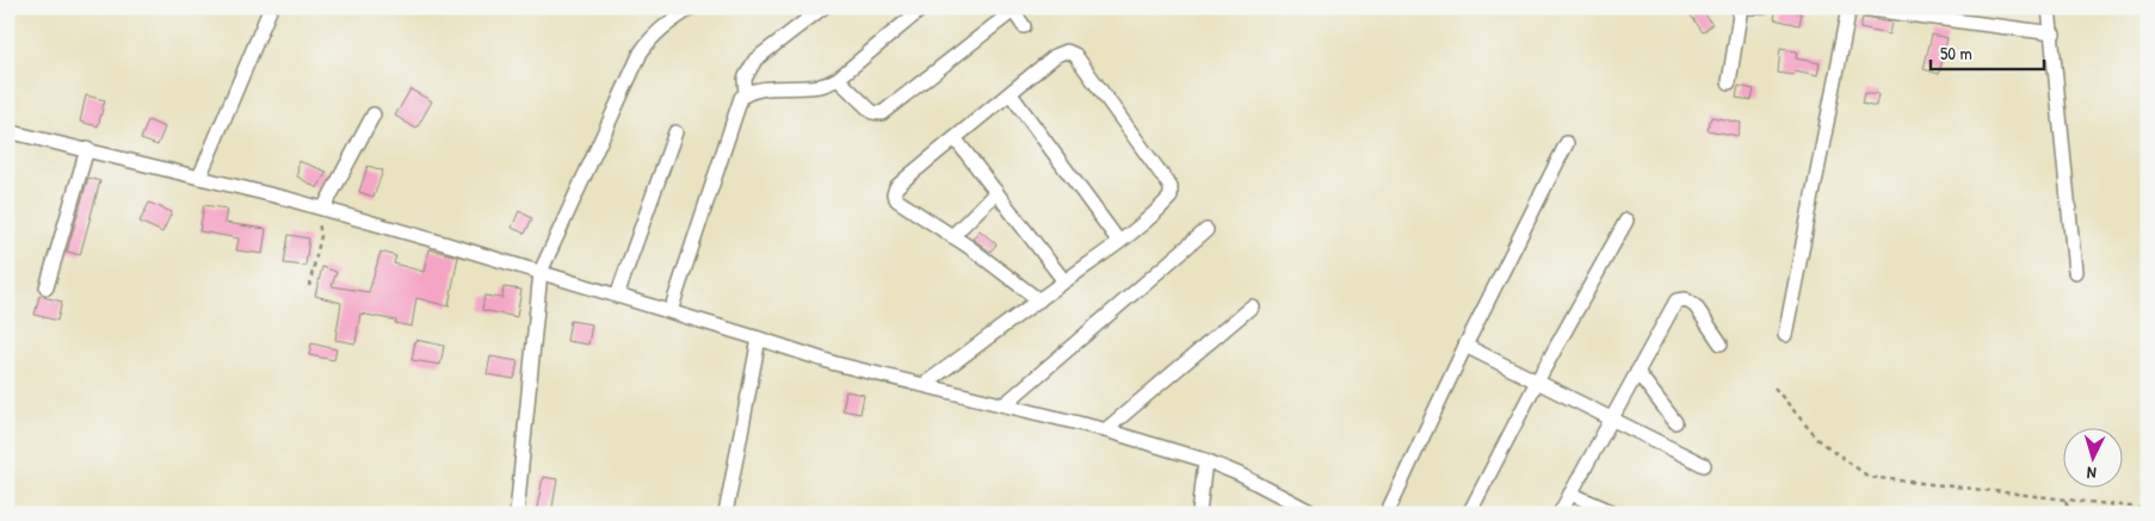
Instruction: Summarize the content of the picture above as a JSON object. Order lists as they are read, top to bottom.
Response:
{
  "scale_bar": "50 m",
  "north": "bottom"
}
